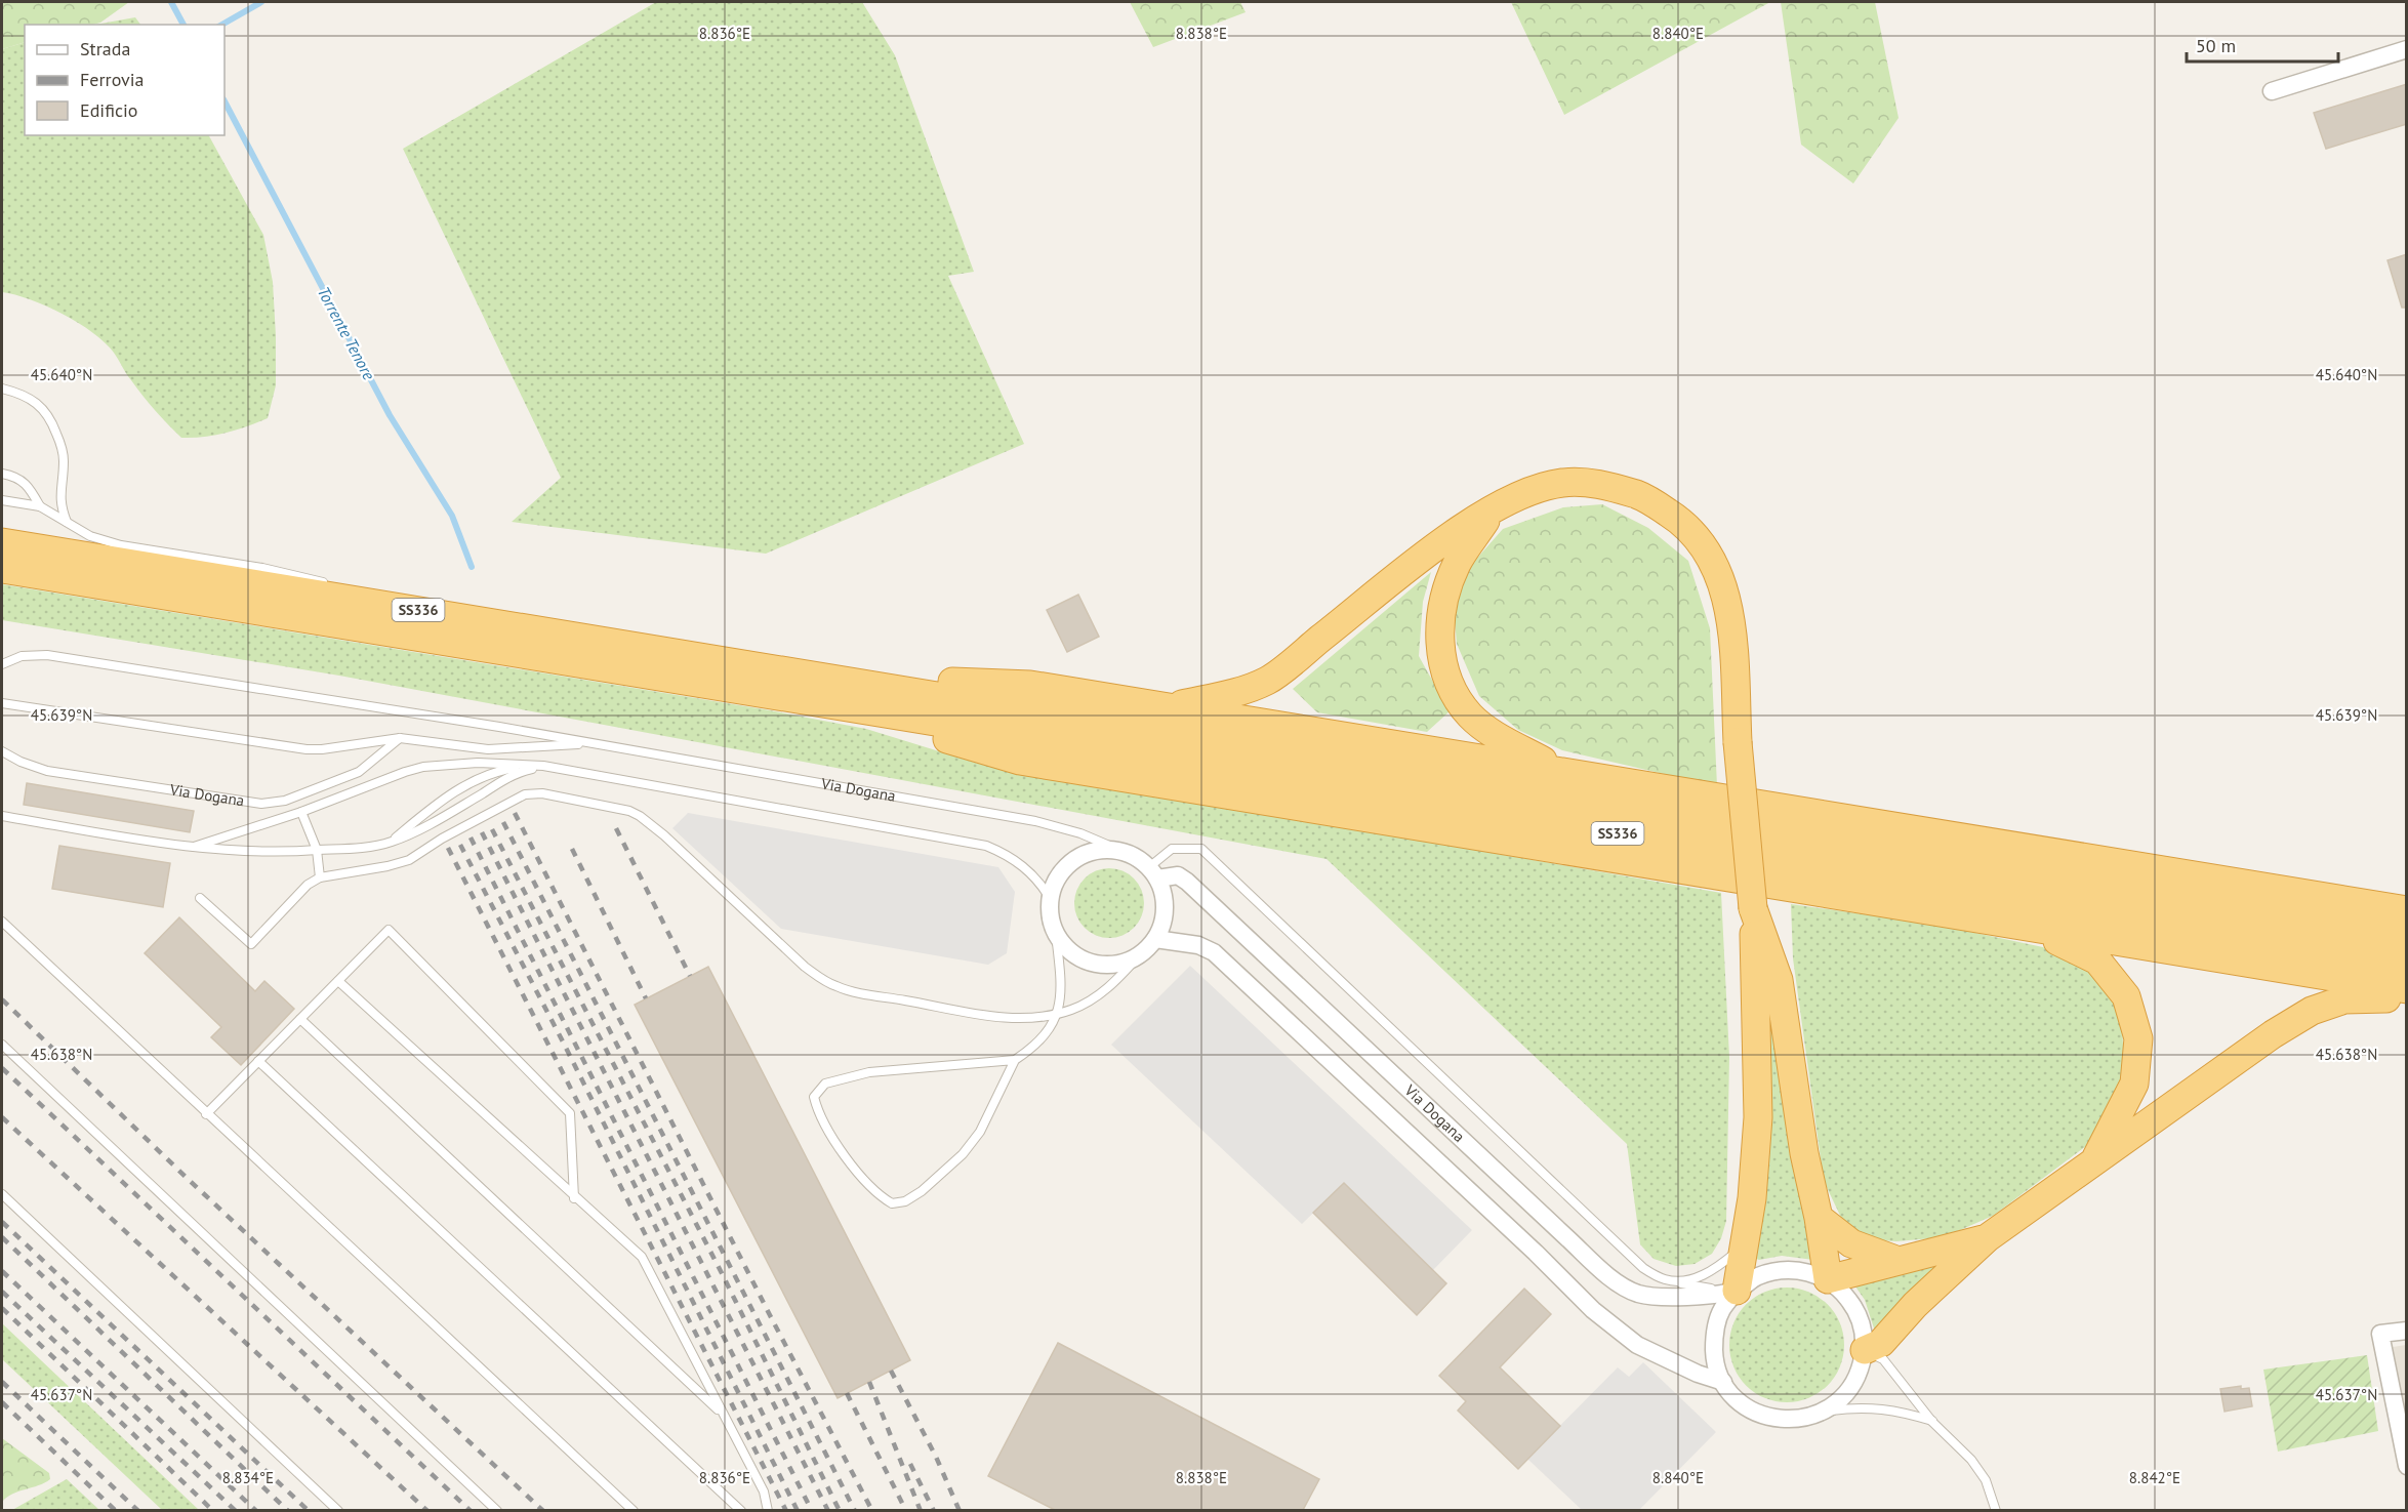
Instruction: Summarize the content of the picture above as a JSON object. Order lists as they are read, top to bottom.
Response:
{
  "streets": {
    "highway": ["SS336"],
    "street": ["Via Dogana"]
  },
  "water": ["Torrente Tenore"],
  "legend": ["Strada", "Ferrovia", "Edificio"],
  "scale_bar": "50 m",
  "coordinates": [
    "8.836°E",
    "8.838°E",
    "8.840°E",
    "45.640°N",
    "45.639°N",
    "45.638°N",
    "45.637°N",
    "8.834°E",
    "8.842°E"
  ]
}
